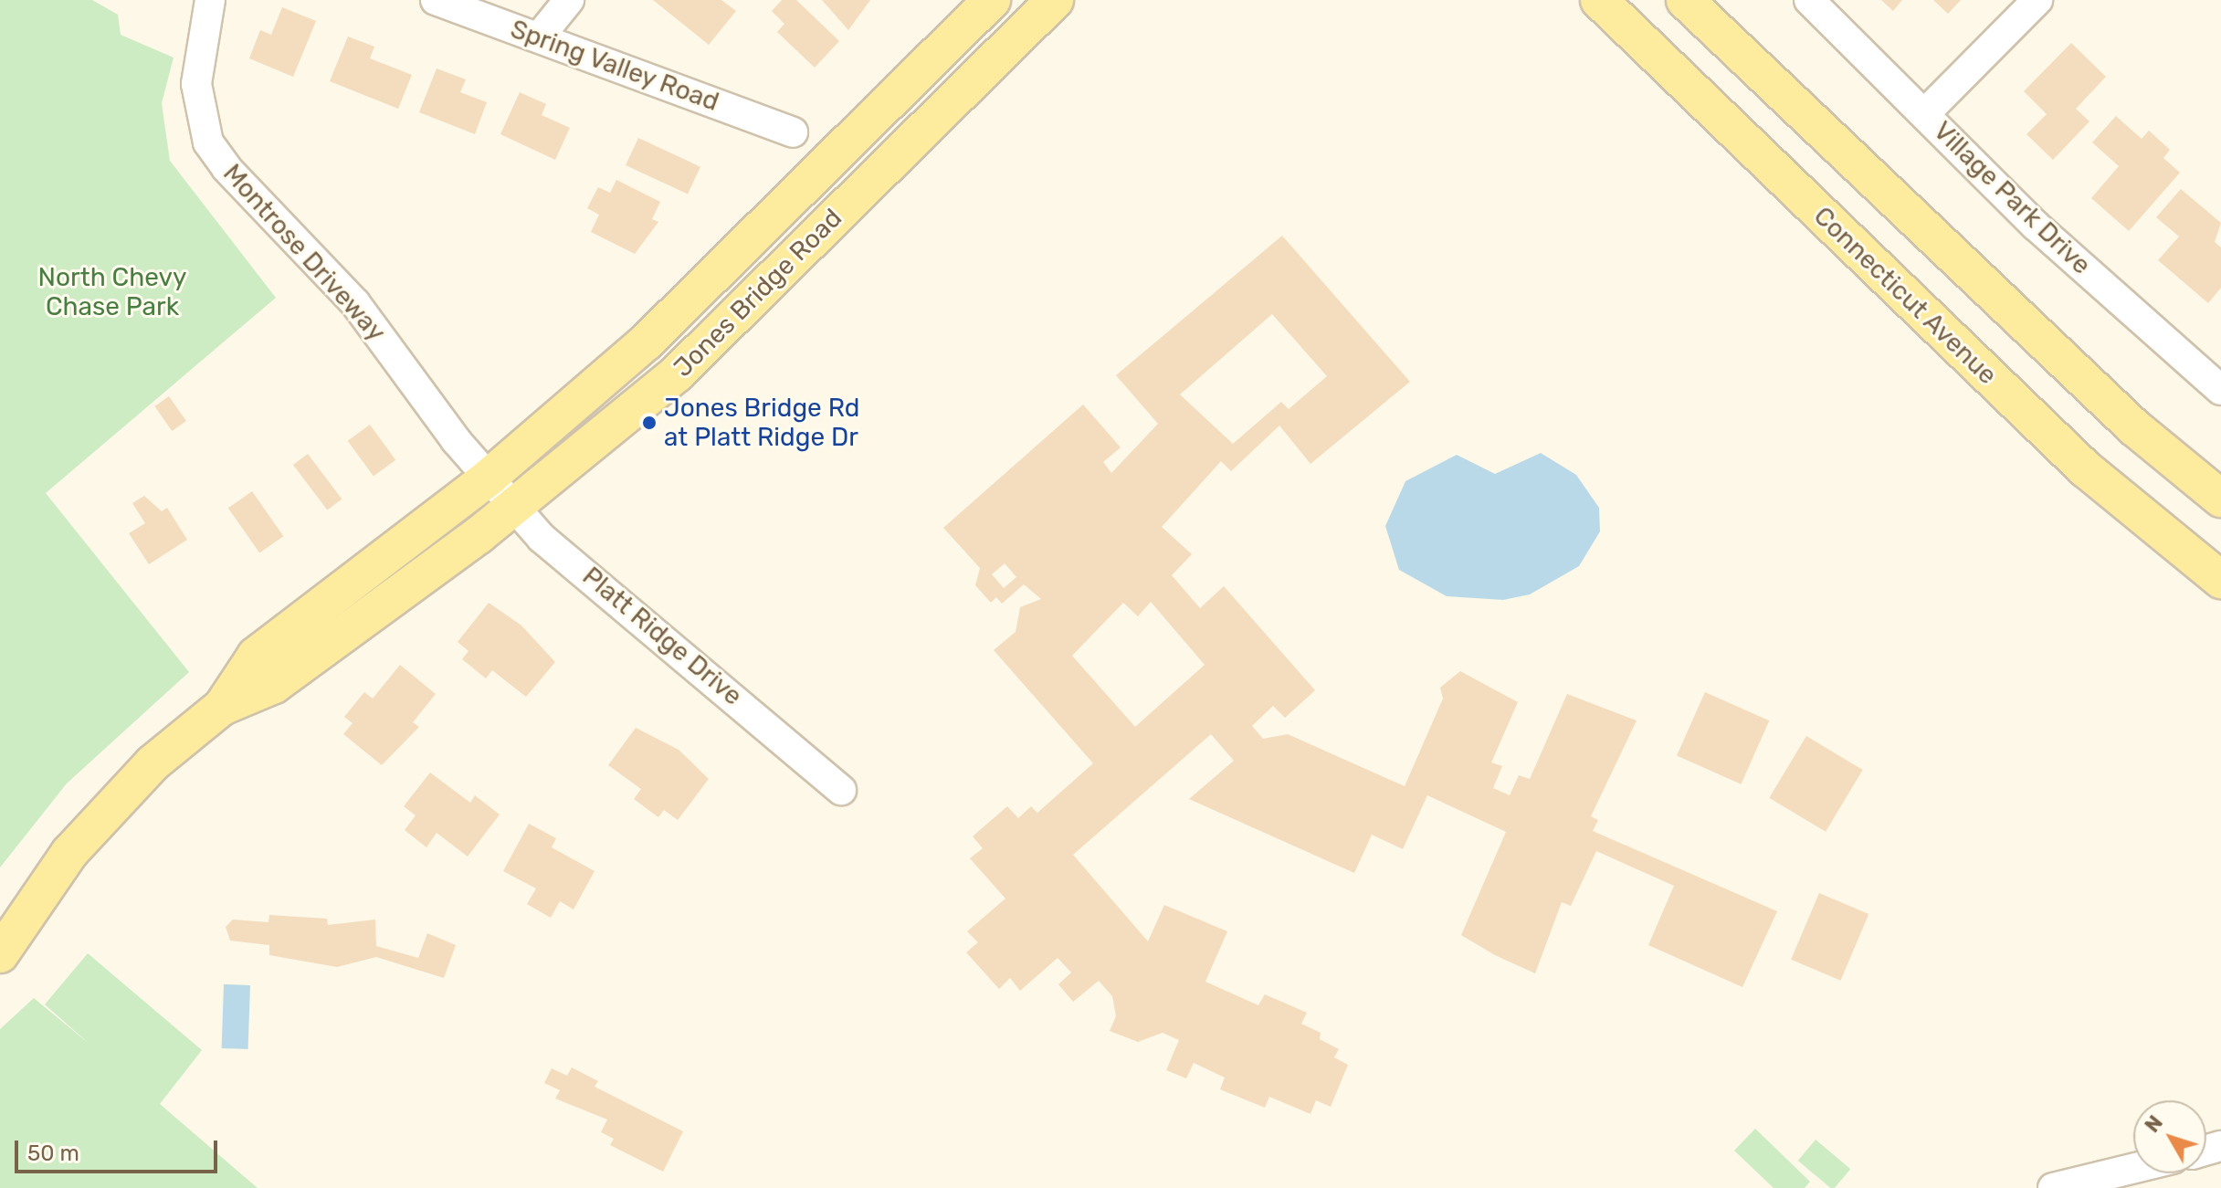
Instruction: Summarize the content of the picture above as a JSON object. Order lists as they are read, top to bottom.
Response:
{
  "streets": {
    "main road": ["Jones Bridge Road", "Connecticut Avenue"],
    "street": [
      "Spring Valley Road",
      "Village Park Drive",
      "Montrose Driveway",
      "Platt Ridge Drive"
    ]
  },
  "crossings": [
    ["Montrose Driveway", "Jones Bridge Road"],
    ["Montrose Driveway", "Platt Ridge Drive"],
    ["Jones Bridge Road", "Platt Ridge Drive"]
  ],
  "parks": ["North Chevy Chase Park"],
  "places": ["Jones Bridge Rd at Platt Ridge Dr"],
  "scale_bar": "50 m",
  "north": "top left"
}
